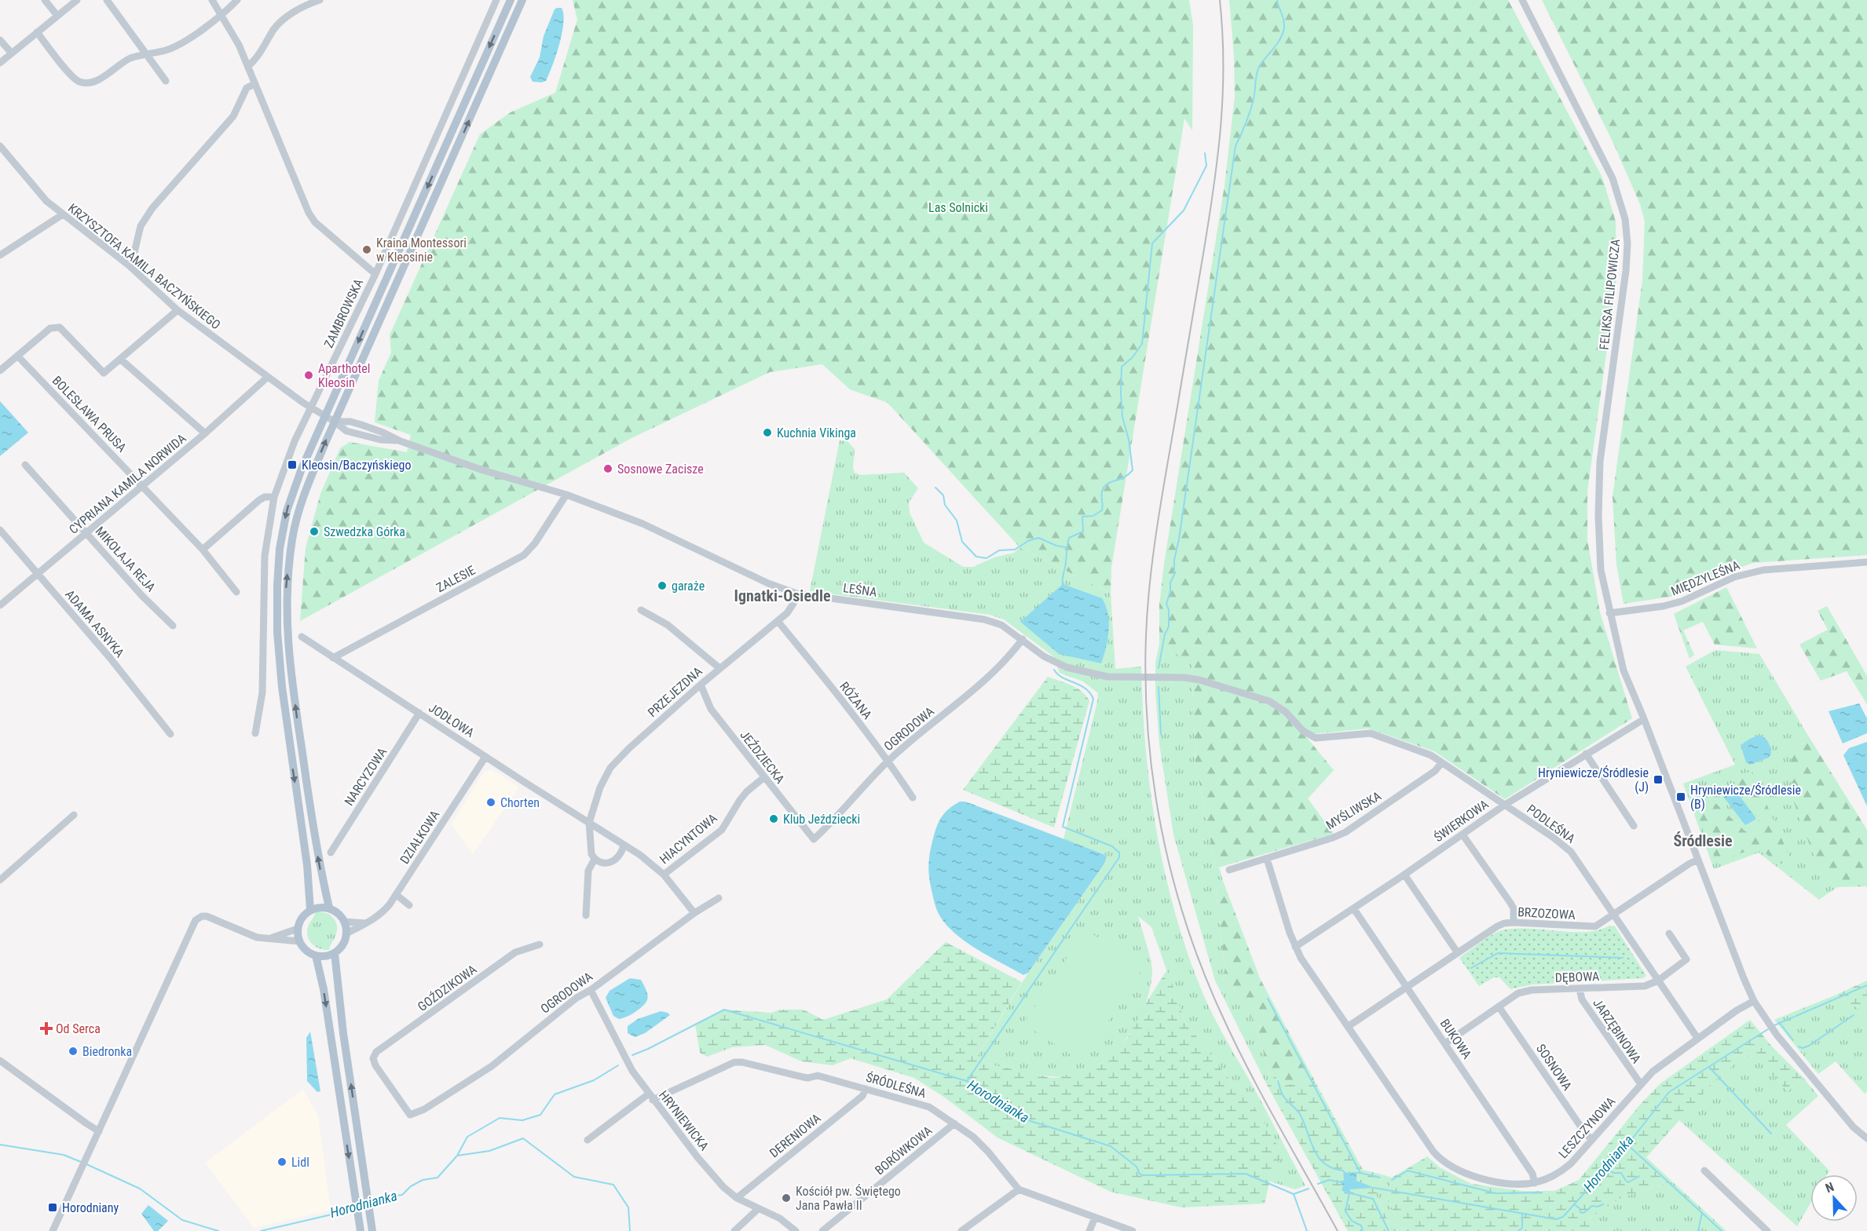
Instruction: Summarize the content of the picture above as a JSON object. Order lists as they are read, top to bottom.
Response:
{
  "streets": {
    "main road": ["ZAMBROWSKA"],
    "street": [
      "KRZYSZTOFA KAMILA BACZYŃSKIEGO",
      "FELIKSA FILIPOWICZA",
      "BOLESŁAWA PRUSA",
      "CYPRIANA KAMILA NORWIDA",
      "MIKOŁAJA REJA",
      "MIĘDZYLEŚNA",
      "ZALESIE",
      "LEŚNA",
      "ADAMA ASNYKA",
      "PRZEJEZDNA",
      "RÓŻANA",
      "JODŁOWA",
      "OGRODOWA",
      "JEŹDZIECKA",
      "NARCYZOWA",
      "MYŚLIWSKA",
      "ŚWIERKOWA",
      "PODLEŚNA",
      "DZIAŁKOWA",
      "HIACYNTOWA",
      "BRZOZOWA",
      "DĘBOWA",
      "GOŹDZIKOWA",
      "JARZĘBINOWA",
      "BUKOWA",
      "SOSNOWA",
      "ŚRÓDLEŚNA",
      "HRYNIEWICKA",
      "LESZCZYNOWA",
      "DERENIOWA",
      "BORÓWKOWA"
    ]
  },
  "crossings": [
    ["KRZYSZTOFA KAMILA BACZYŃSKIEGO", "ZAMBROWSKA"],
    ["KRZYSZTOFA KAMILA BACZYŃSKIEGO", "CYPRIANA KAMILA NORWIDA"],
    ["KRZYSZTOFA KAMILA BACZYŃSKIEGO", "LEŚNA"],
    ["FELIKSA FILIPOWICZA", "MIĘDZYLEŚNA"],
    ["FELIKSA FILIPOWICZA", "ŚWIERKOWA"],
    ["FELIKSA FILIPOWICZA", "BRZOZOWA"],
    ["FELIKSA FILIPOWICZA", "LESZCZYNOWA"],
    ["ZAMBROWSKA", "DZIAŁKOWA"],
    ["BOLESŁAWA PRUSA", "CYPRIANA KAMILA NORWIDA"],
    ["CYPRIANA KAMILA NORWIDA", "MIKOŁAJA REJA"],
    ["CYPRIANA KAMILA NORWIDA", "ADAMA ASNYKA"],
    ["ZALESIE", "LEŚNA"],
    ["ZALESIE", "JODŁOWA"],
    ["LEŚNA", "PRZEJEZDNA"],
    ["LEŚNA", "OGRODOWA"],
    ["LEŚNA", "PODLEŚNA"],
    ["PRZEJEZDNA", "RÓŻANA"],
    ["PRZEJEZDNA", "JODŁOWA"],
    ["PRZEJEZDNA", "JEŹDZIECKA"],
    ["RÓŻANA", "OGRODOWA"],
    ["JODŁOWA", "NARCYZOWA"],
    ["JODŁOWA", "DZIAŁKOWA"],
    ["JODŁOWA", "HIACYNTOWA"],
    ["OGRODOWA", "JEŹDZIECKA"],
    ["OGRODOWA", "GOŹDZIKOWA"],
    ["OGRODOWA", "HRYNIEWICKA"],
    ["JEŹDZIECKA", "HIACYNTOWA"],
    ["MYŚLIWSKA", "PODLEŚNA"],
    ["ŚWIERKOWA", "PODLEŚNA"],
    ["ŚWIERKOWA", "BUKOWA"],
    ["ŚWIERKOWA", "LESZCZYNOWA"],
    ["PODLEŚNA", "BRZOZOWA"],
    ["PODLEŚNA", "DĘBOWA"],
    ["PODLEŚNA", "LESZCZYNOWA"],
    ["BRZOZOWA", "BUKOWA"],
    ["BRZOZOWA", "LESZCZYNOWA"],
    ["DĘBOWA", "JARZĘBINOWA"],
    ["DĘBOWA", "BUKOWA"],
    ["DĘBOWA", "SOSNOWA"],
    ["JARZĘBINOWA", "LESZCZYNOWA"],
    ["BUKOWA", "LESZCZYNOWA"],
    ["SOSNOWA", "LESZCZYNOWA"],
    ["ŚRÓDLEŚNA", "HRYNIEWICKA"],
    ["ŚRÓDLEŚNA", "DERENIOWA"],
    ["ŚRÓDLEŚNA", "BORÓWKOWA"],
    ["HRYNIEWICKA", "DERENIOWA"]
  ],
  "districts": ["Ignatki-Osiedle", "Śródlesie"],
  "water": ["Horodnianka"],
  "parks": ["Las Solnicki"],
  "places": {
    "other": [
      "Kraina Montessori w Kleosinie",
      "Aparthotel Kleosin",
      "Kuchnia Vikinga",
      "Sosnowe Zacisze",
      "Szwedzka Górka",
      "garaże",
      "Chorten",
      "Klub Jeździecki",
      "Biedronka",
      "Lidl",
      "Kościół pw. Świętego Jana Pawła II"
    ],
    "transit": [
      "Kleosin/Baczyńskiego",
      "Hryniewicze/Śródlesie (J)",
      "Hryniewicze/Śródlesie (B)",
      "Horodniany"
    ],
    "health": ["Od Serca"]
  },
  "north": "top"
}
